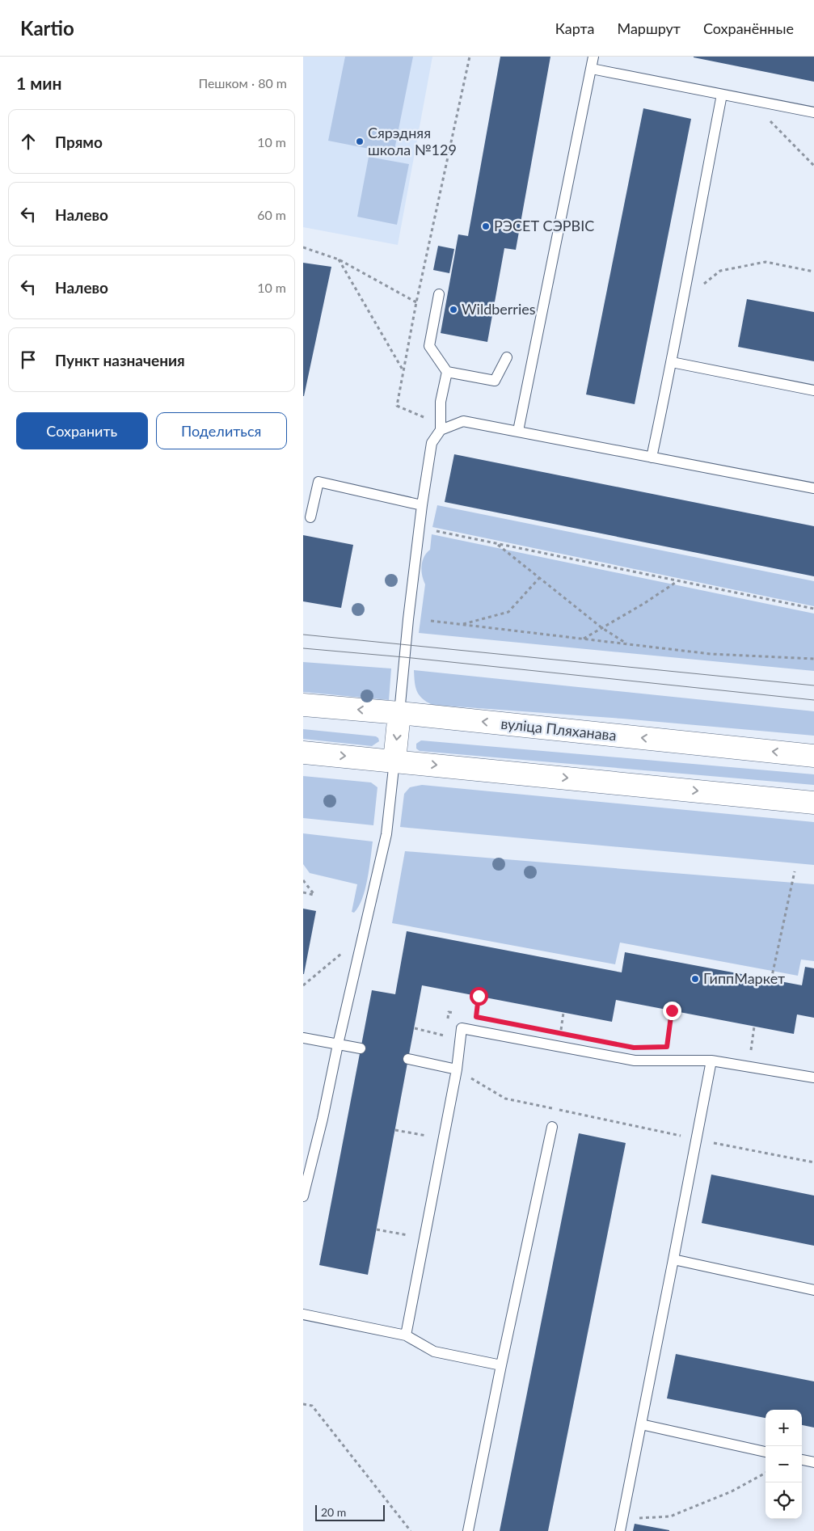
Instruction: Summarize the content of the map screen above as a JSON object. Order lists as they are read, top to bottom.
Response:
{
  "streets": {
    "main road": ["вуліца Пляханава"]
  },
  "places": [
    "Сярэдняя школа №129",
    "РЭСЕТ СЭРВІС",
    "Wildberries",
    "ГиппМаркет"
  ],
  "scale_bar": "20 m",
  "page": {
    "header": "Kartio",
    "nav": ["Карта", "Маршрут", "Сохранённые"],
    "heading": ["1 мин", "Пешком · 80 m"],
    "list": [
      ["Прямо", "10 m"],
      ["Налево", "60 m"],
      ["Налево", "10 m"],
      "Пункт назначения"
    ],
    "buttons": ["Сохранить", "Поделиться"],
    "map_buttons": ["+", "−"],
    "scale": "20 m"
  }
}
